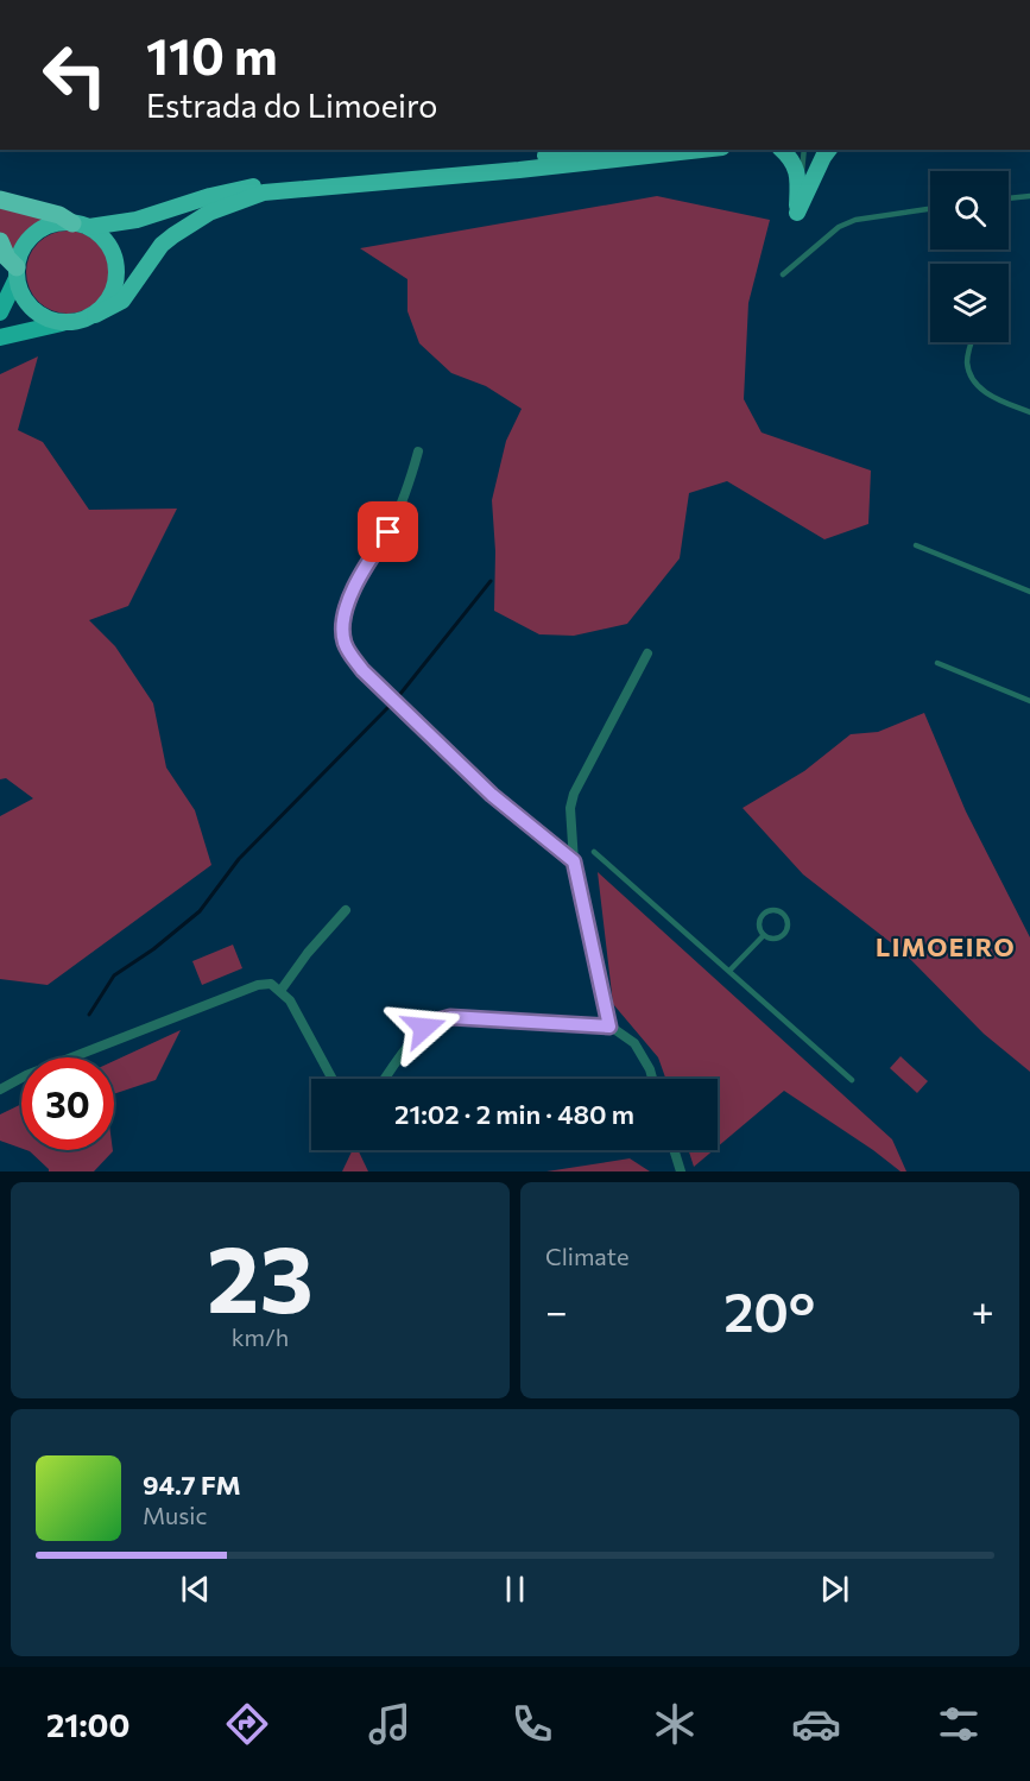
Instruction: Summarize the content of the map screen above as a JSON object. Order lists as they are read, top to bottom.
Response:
{
  "districts": ["LIMOEIRO"],
  "page": {
    "turn": ["110 m", "Estrada do Limoeiro"],
    "limit": "30",
    "trip": "21:02 · 2 min · 480 m",
    "tile": [
      ["23", "km/h"],
      "Climate"
    ],
    "heat": ["−", "20°", "+"],
    "song": ["94.7 FM", "Music"],
    "tabs": "21:00"
  }
}
